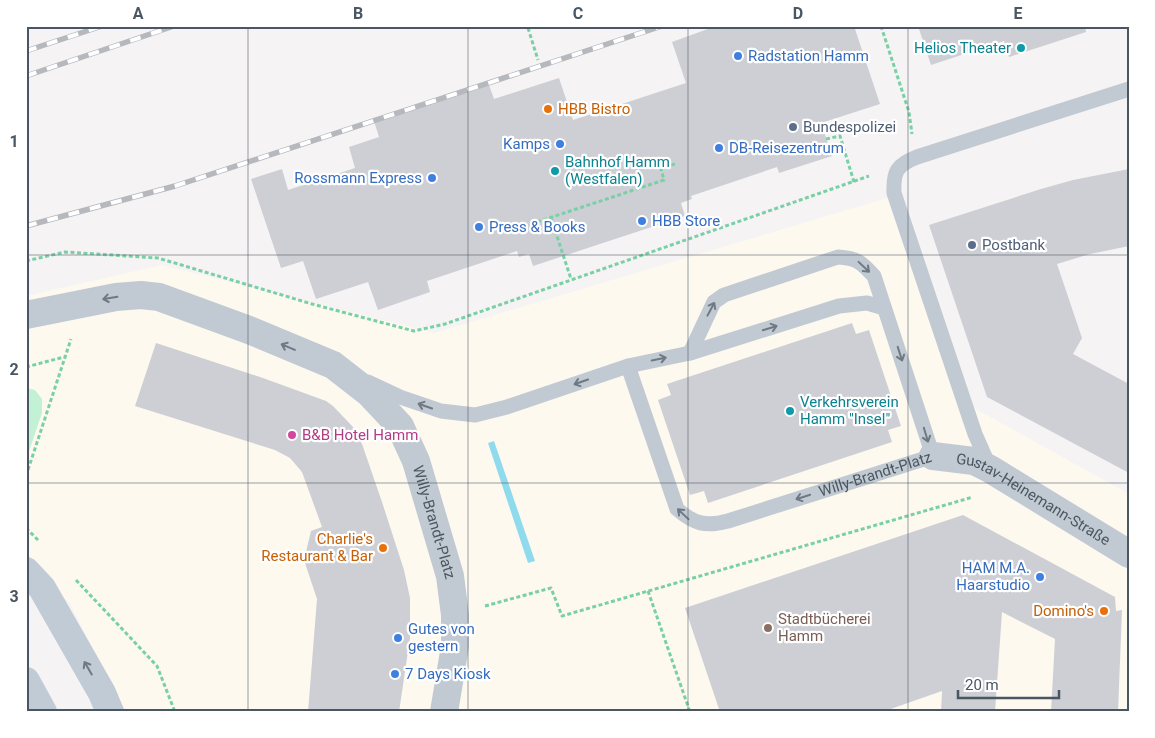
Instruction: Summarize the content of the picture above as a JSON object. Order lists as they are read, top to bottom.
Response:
{
  "streets": {
    "street": ["Willy-Brandt-Platz", "Gustav-Heinemann-Straße"]
  },
  "crossings": [
    ["Willy-Brandt-Platz", "Gustav-Heinemann-Straße"]
  ],
  "places": [
    "Helios Theater",
    "Radstation Hamm",
    "HBB Bistro",
    "Bundespolizei",
    "Kamps",
    "DB-Reisezentrum",
    "Bahnhof Hamm (Westfalen)",
    "Rossmann Express",
    "HBB Store",
    "Press & Books",
    "Postbank",
    "Verkehrsverein Hamm \"Insel\"",
    "B&B Hotel Hamm",
    "Charlie's Restaurant & Bar",
    "HAM M.A. Haarstudio",
    "Domino's",
    "Stadtbücherei Hamm",
    "Gutes von gestern",
    "7 Days Kiosk"
  ],
  "scale_bar": "20 m",
  "grid": {
    "columns": [
      "A",
      "B",
      "C",
      "D",
      "E"
    ],
    "rows": ["1", "2", "3"]
  }
}
